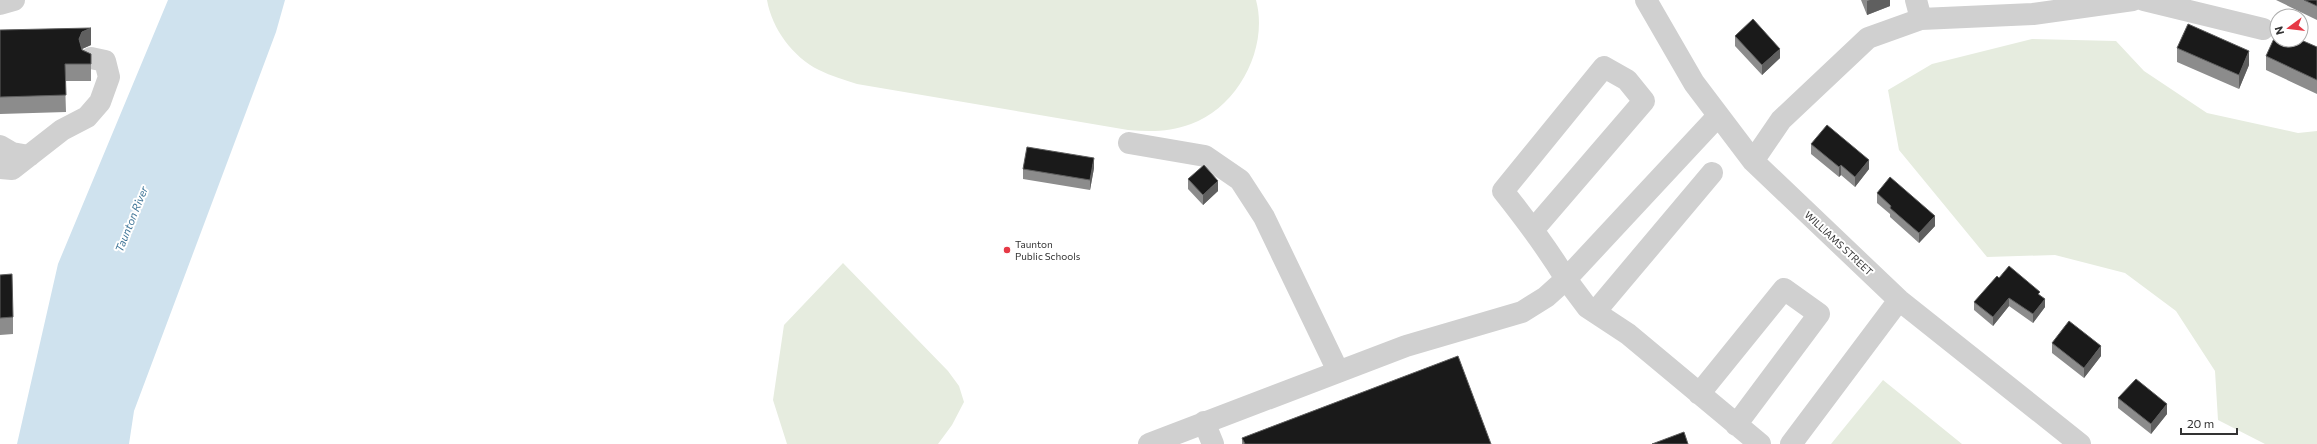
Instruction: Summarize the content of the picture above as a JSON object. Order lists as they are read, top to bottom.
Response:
{
  "streets": {
    "street": ["WILLIAMS STREET"]
  },
  "water": ["Taunton River"],
  "places": ["Taunton Public Schools"],
  "scale_bar": "20 m",
  "north": "left"
}
